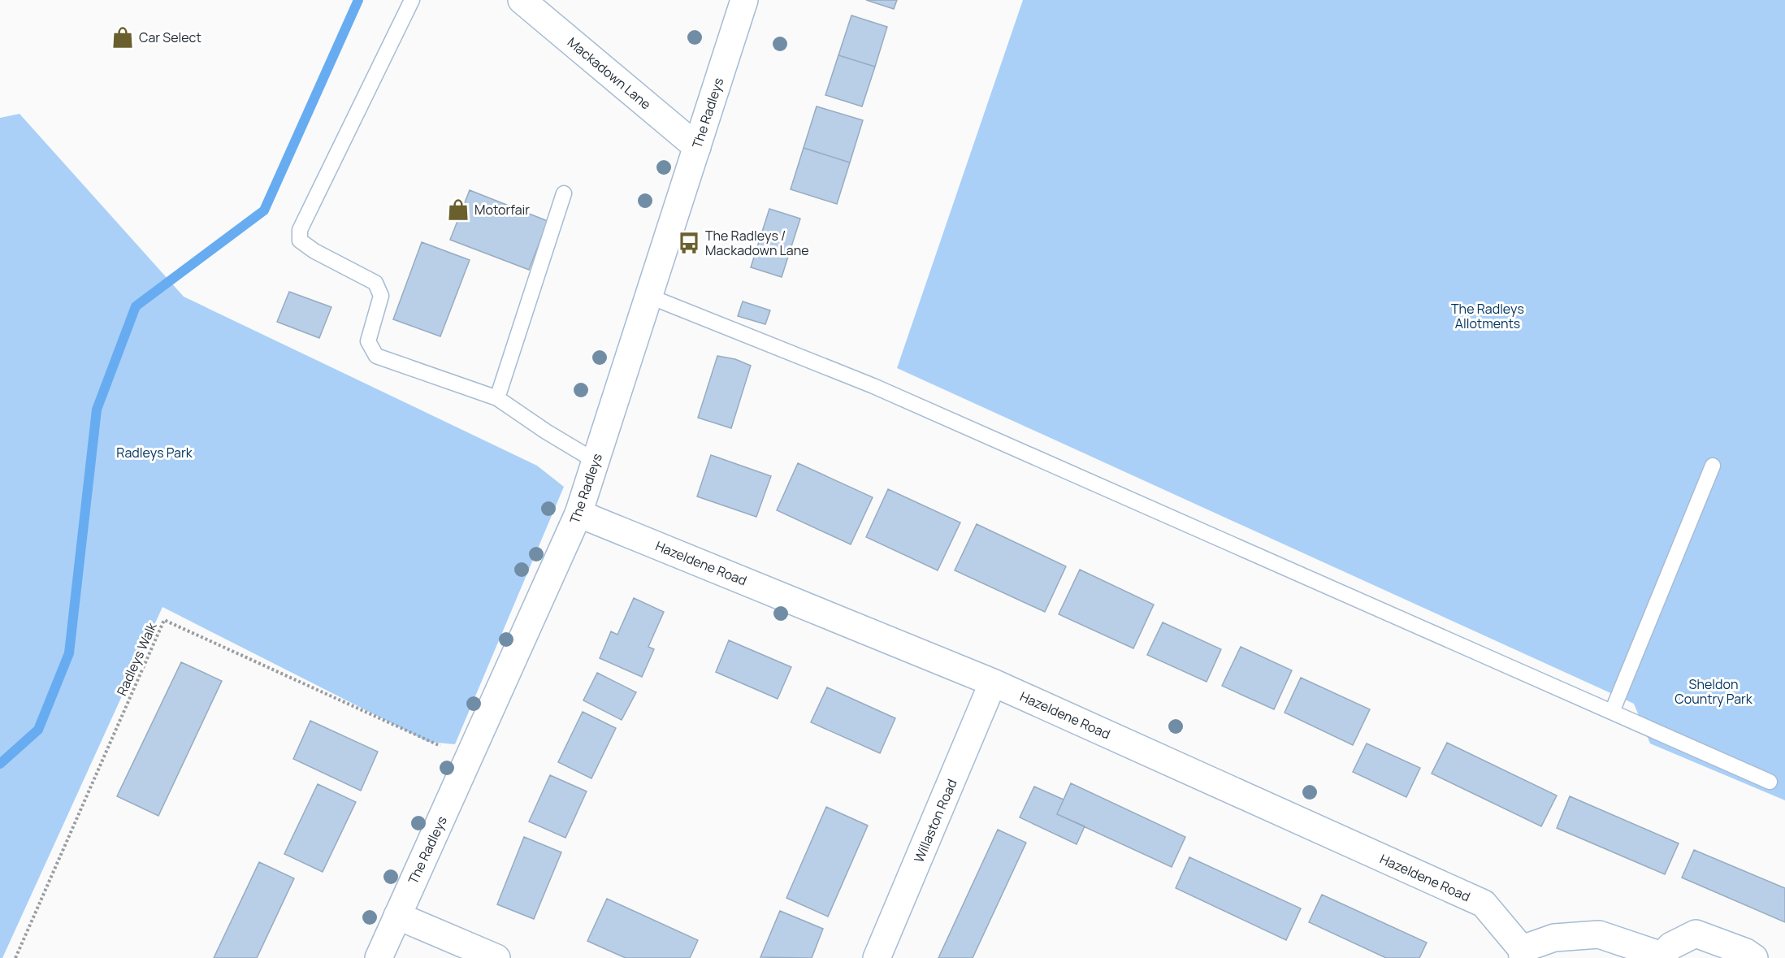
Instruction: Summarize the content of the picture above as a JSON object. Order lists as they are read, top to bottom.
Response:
{
  "streets": {
    "street": [
      "Mackadown Lane",
      "The Radleys",
      "Hazeldene Road",
      "Willaston Road"
    ],
    "path": ["Radleys Walk"]
  },
  "crossings": [
    ["Mackadown Lane", "The Radleys"],
    ["The Radleys", "Hazeldene Road"],
    ["The Radleys", "Radleys Walk"],
    ["Hazeldene Road", "Willaston Road"]
  ],
  "parks": ["The Radleys Allotments", "Radleys Park", "Sheldon Country Park"],
  "places": {
    "shop": ["Car Select", "Motorfair"],
    "bus stop": ["The Radleys / Mackadown Lane"]
  }
}
